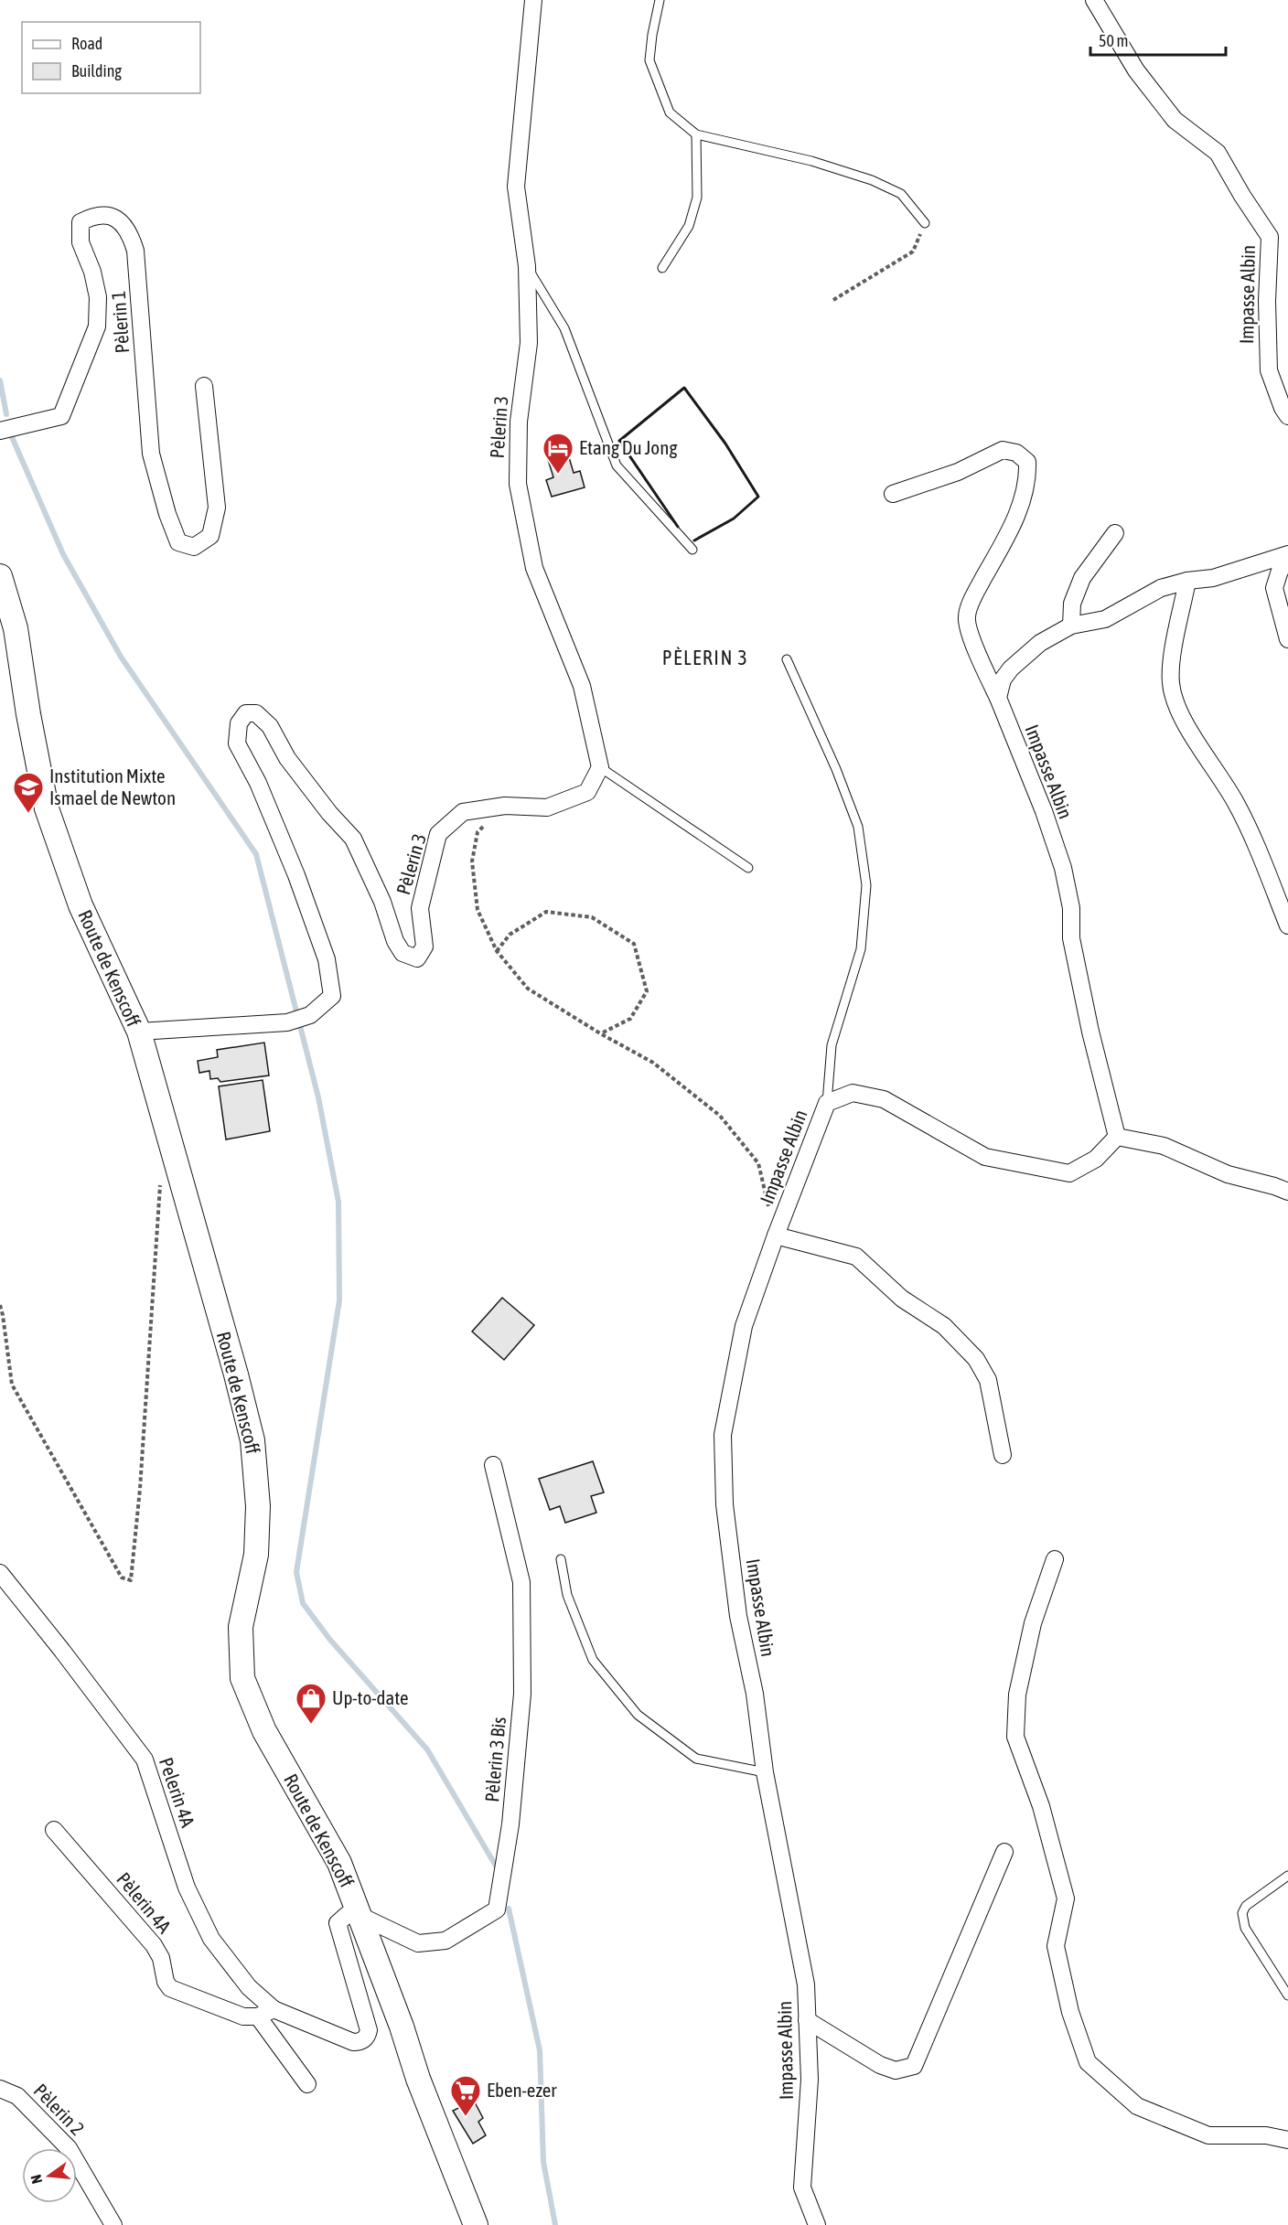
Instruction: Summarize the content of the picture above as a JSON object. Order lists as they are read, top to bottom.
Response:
{
  "streets": {
    "main road": ["Route de Kenscoff"],
    "street": [
      "Impasse Albin",
      "Pèlerin 1",
      "Pèlerin 3",
      "Pèlerin 3 Bis",
      "Pelerin 4A",
      "Pèlerin 4A",
      "Pèlerin 2"
    ]
  },
  "crossings": [
    ["Pèlerin 3", "Route de Kenscoff"],
    ["Route de Kenscoff", "Pèlerin 3 Bis"],
    ["Route de Kenscoff", "Pèlerin 4A"],
    ["Pèlerin 3 Bis", "Pèlerin 4A"],
    ["Pelerin 4A", "Pèlerin 4A"]
  ],
  "districts": ["PÈLERIN 3"],
  "places": {
    "hotel": ["Etang Du Jong"],
    "school or university": ["Institution Mixte Ismael de Newton"],
    "shop": ["Up-to-date"],
    "supermarket": ["Eben-ezer"]
  },
  "legend": ["Road", "Building"],
  "scale_bar": "50 m",
  "north": "left"
}
